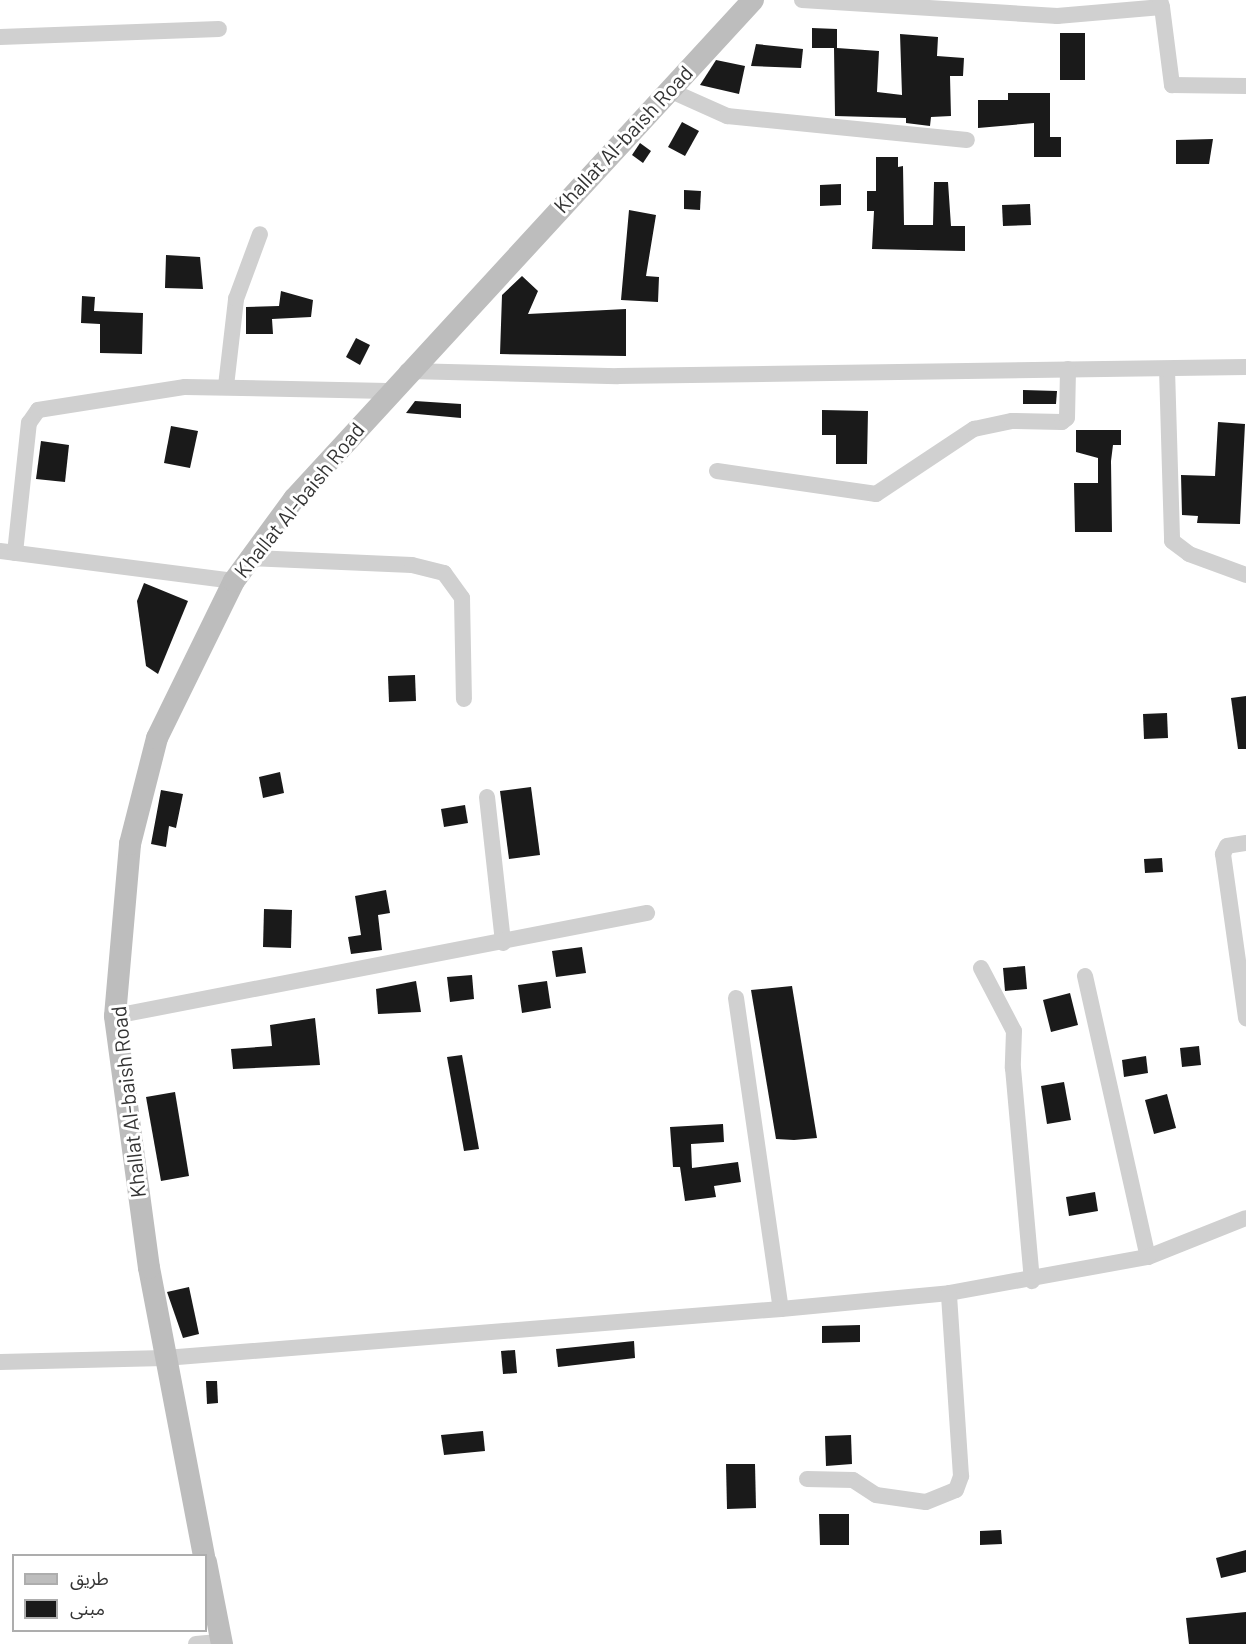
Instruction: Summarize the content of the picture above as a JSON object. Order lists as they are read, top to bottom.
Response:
{
  "streets": {
    "street": ["Khallat Al-baish Road"]
  },
  "legend": ["طريق", "مبنى"]
}
